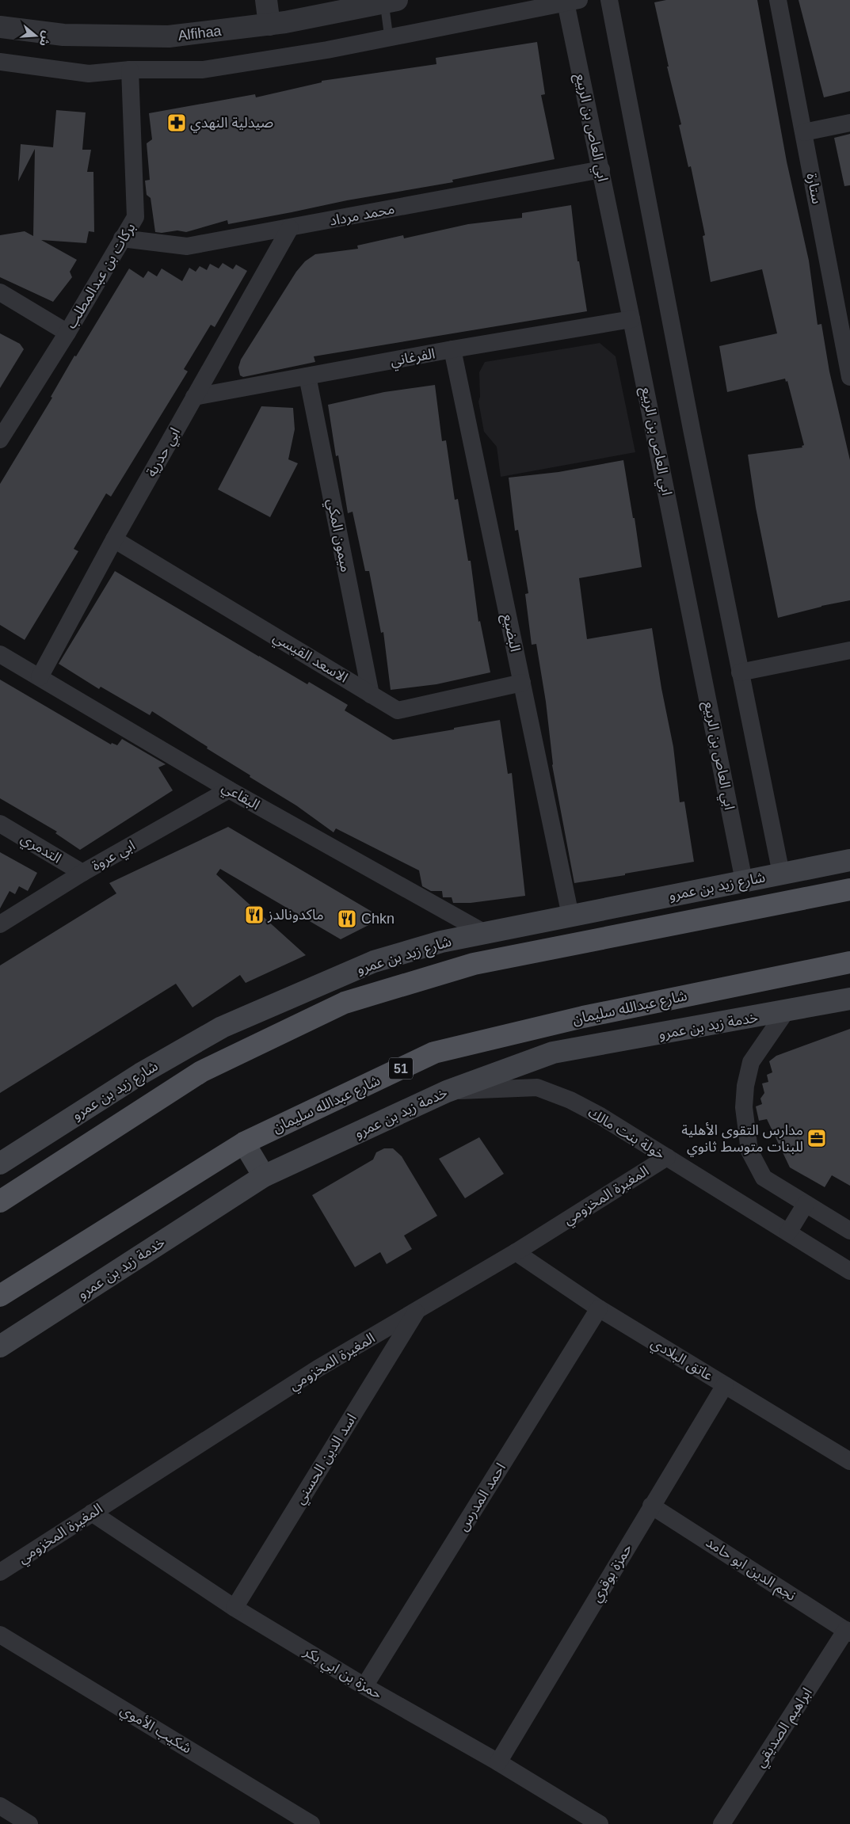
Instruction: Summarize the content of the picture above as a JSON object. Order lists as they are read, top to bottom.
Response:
{
  "streets": {
    "main road": [
      "شارع زيد بن عمرو",
      "شارع عبدالله سليمان",
      "خدمة زيد بن عمرو",
      "51"
    ],
    "street": [
      "Alfihaa",
      "ابي العاص بن الربيع",
      "ستارة",
      "محمد مرداد",
      "بركات بن عبدالمطلب",
      "الفرغاني",
      "ابي حدرية",
      "ميمون المكي",
      "البضيع",
      "الاسعد القيسي",
      "البقاعي",
      "التدمري",
      "ابي عروة",
      "خولة بنت مالك",
      "المغيرة المخزومي",
      "عاتق البلادي",
      "اسد الدين الحسني",
      "احمد المدرس",
      "نجم الدين ابو حامد",
      "حمزة بوقري",
      "حمزة بن ابي بكر",
      "ابراهيم الصديقي",
      "شكيب الأموي"
    ]
  },
  "crossings": [
    ["ابي العاص بن الربيع", "محمد مرداد"],
    ["ابي العاص بن الربيع", "الفرغاني"],
    ["ابي العاص بن الربيع", "شارع زيد بن عمرو"],
    ["محمد مرداد", "بركات بن عبدالمطلب"],
    ["محمد مرداد", "ابي حدرية"],
    ["الفرغاني", "ابي حدرية"],
    ["الفرغاني", "ميمون المكي"],
    ["الفرغاني", "البضيع"],
    ["ابي حدرية", "الاسعد القيسي"],
    ["ابي حدرية", "البقاعي"],
    ["ميمون المكي", "الاسعد القيسي"],
    ["البضيع", "الاسعد القيسي"],
    ["البضيع", "شارع زيد بن عمرو"],
    ["البقاعي", "ابي عروة"],
    ["البقاعي", "شارع زيد بن عمرو"],
    ["التدمري", "ابي عروة"],
    ["خدمة زيد بن عمرو", "خولة بنت مالك"],
    ["خولة بنت مالك", "المغيرة المخزومي"],
    ["المغيرة المخزومي", "عاتق البلادي"],
    ["المغيرة المخزومي", "اسد الدين الحسني"],
    ["المغيرة المخزومي", "حمزة بن ابي بكر"],
    ["عاتق البلادي", "احمد المدرس"],
    ["عاتق البلادي", "حمزة بوقري"],
    ["اسد الدين الحسني", "حمزة بن ابي بكر"],
    ["احمد المدرس", "حمزة بن ابي بكر"],
    ["نجم الدين ابو حامد", "حمزة بوقري"],
    ["نجم الدين ابو حامد", "ابراهيم الصديقي"],
    ["حمزة بوقري", "حمزة بن ابي بكر"]
  ],
  "places": {
    "pharmacy": ["صيدلية النهدي"],
    "restaurant": ["ماكدونالدز", "Chkn"],
    "office": ["مدارس التقوى الأهلية للبنات متوسط ثانوي"]
  },
  "north": "right"
}
